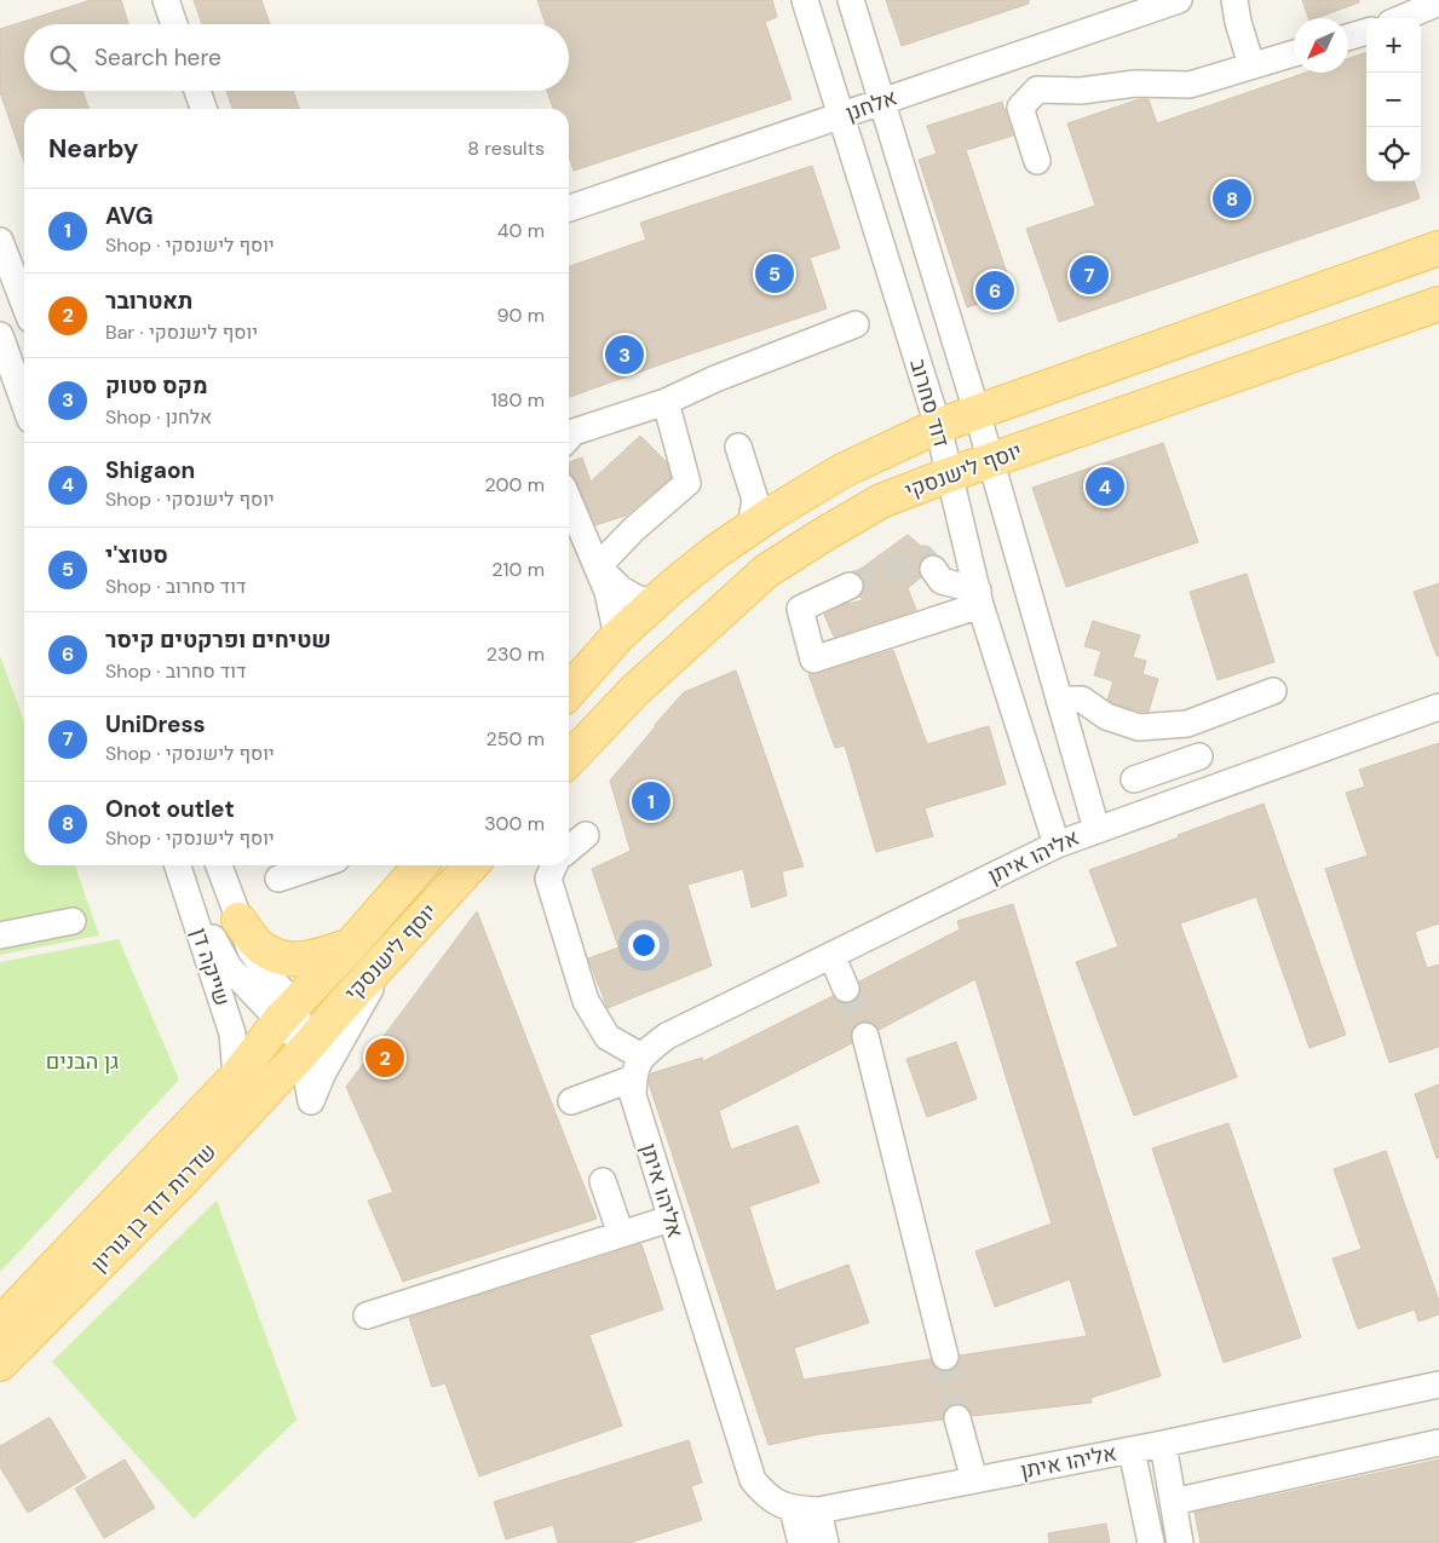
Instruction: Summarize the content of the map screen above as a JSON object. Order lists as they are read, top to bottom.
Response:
{
  "streets": {
    "main road": ["יוסף לישנסקי", "שדרות דוד בן גוריון"],
    "street": [
      "אלחנן",
      "דוד סחרוב",
      "אליהו איתן",
      "שייקה דן"
    ]
  },
  "crossings": [
    ["אלחנן", "דוד סחרוב"],
    ["דוד סחרוב", "יוסף לישנסקי"],
    ["דוד סחרוב", "אליהו איתן"],
    ["יוסף לישנסקי", "שייקה דן"],
    ["יוסף לישנסקי", "שדרות דוד בן גוריון"],
    ["שייקה דן", "שדרות דוד בן גוריון"]
  ],
  "parks": ["גן הבנים"],
  "north": "bottom left",
  "page": {
    "map_buttons": ["+", "−"],
    "search": "Search here",
    "heading": ["Nearby", "8 results"],
    "pins": [
      "8",
      "5",
      "7",
      "6",
      "3",
      "4",
      "1",
      "2"
    ],
    "list": [
      {
        "mark": "1",
        "name": "AVG",
        "note": "Shop · יוסף לישנסקי",
        "value": "40 m"
      },
      {
        "mark": "2",
        "name": "תאטרובר",
        "note": "Bar · יוסף לישנסקי",
        "value": "90 m"
      },
      {
        "mark": "3",
        "name": "מקס סטוק",
        "note": "Shop · אלחנן",
        "value": "180 m"
      },
      {
        "mark": "4",
        "name": "Shigaon",
        "note": "Shop · יוסף לישנסקי",
        "value": "200 m"
      },
      {
        "mark": "5",
        "name": "סטוצ'י",
        "note": "Shop · דוד סחרוב",
        "value": "210 m"
      },
      {
        "mark": "6",
        "name": "שטיחים ופרקטים קיסר",
        "note": "Shop · דוד סחרוב",
        "value": "230 m"
      },
      {
        "mark": "7",
        "name": "UniDress",
        "note": "Shop · יוסף לישנסקי",
        "value": "250 m"
      },
      {
        "mark": "8",
        "name": "Onot outlet",
        "note": "Shop · יוסף לישנסקי",
        "value": "300 m"
      }
    ]
  }
}
